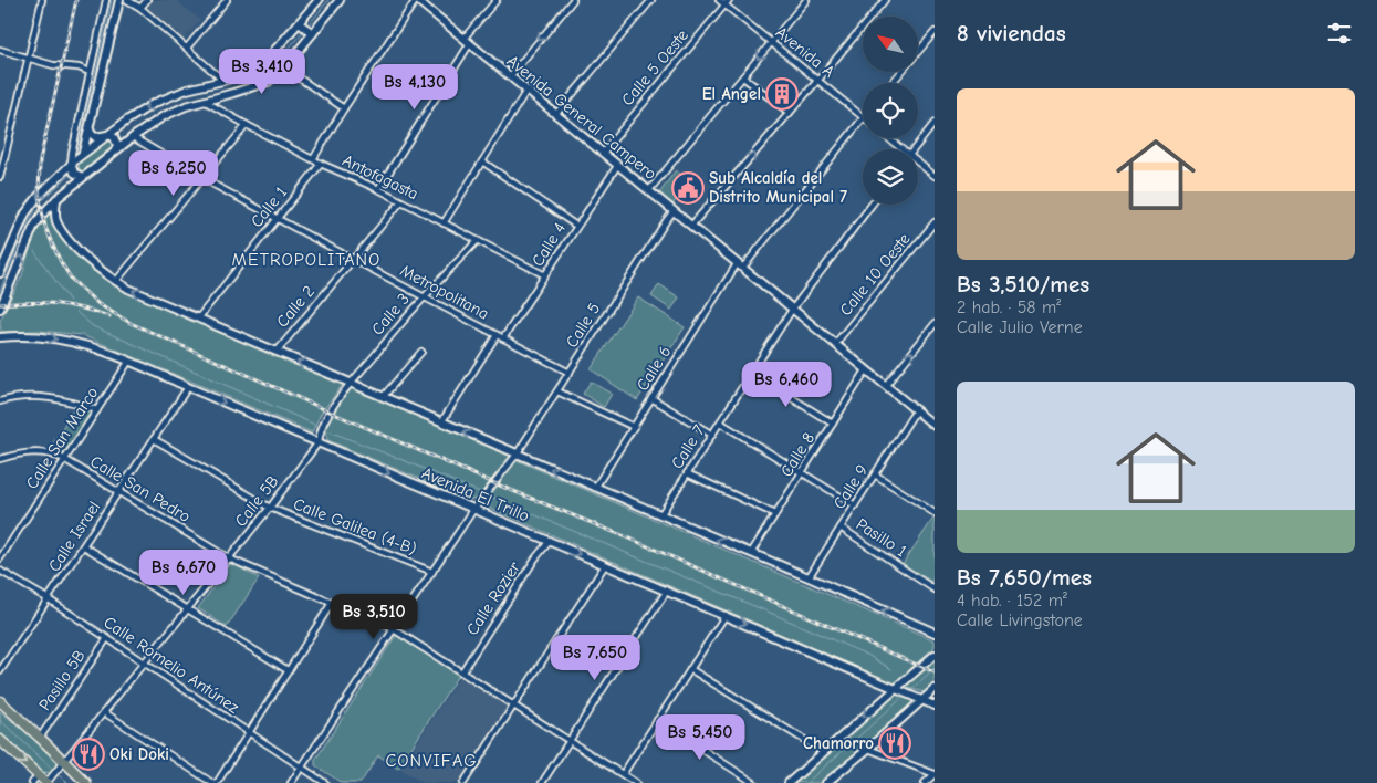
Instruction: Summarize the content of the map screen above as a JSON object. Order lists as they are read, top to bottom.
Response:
{
  "streets": {
    "main road": ["Avenida General Campero", "Avenida El Trillo"],
    "street": [
      "Avenida A",
      "Calle 5 Oeste",
      "Antofagasta",
      "Calle 1",
      "Calle 4",
      "Calle 10 Oeste",
      "Metropolitana",
      "Calle 2",
      "Calle 3",
      "Calle 5",
      "Calle 6",
      "Calle San Marco",
      "Calle 7",
      "Calle 8",
      "Calle 9",
      "Calle San Pedro",
      "Calle 5B",
      "Calle Galilea (4-B)",
      "Calle Israel",
      "Pasillo 1",
      "Calle Rozier",
      "Calle Romelio Antúnez",
      "Pasillo 5B"
    ]
  },
  "crossings": [
    ["Avenida A", "Calle 5 Oeste"],
    ["Avenida A", "Calle 6"],
    ["Calle 5 Oeste", "Avenida General Campero"],
    ["Avenida General Campero", "Calle 4"],
    ["Avenida General Campero", "Calle 10 Oeste"],
    ["Avenida General Campero", "Calle 5"],
    ["Avenida General Campero", "Calle 6"],
    ["Avenida General Campero", "Calle 7"],
    ["Avenida General Campero", "Calle 8"],
    ["Avenida General Campero", "Calle 9"],
    ["Antofagasta", "Calle 1"],
    ["Antofagasta", "Calle 4"],
    ["Antofagasta", "Calle 2"],
    ["Antofagasta", "Calle 3"],
    ["Calle 1", "Metropolitana"],
    ["Calle 4", "Metropolitana"],
    ["Metropolitana", "Calle 2"],
    ["Metropolitana", "Calle 3"],
    ["Metropolitana", "Calle 5"],
    ["Calle 3", "Calle 5B"],
    ["Calle 5", "Calle San Pedro"],
    ["Calle 5", "Avenida El Trillo"],
    ["Calle 5", "Calle Galilea (4-B)"],
    ["Calle 5", "Calle Romelio Antúnez"],
    ["Calle San Marco", "Calle San Pedro"],
    ["Calle San Marco", "Avenida El Trillo"],
    ["Calle 9", "Pasillo 1"],
    ["Calle San Pedro", "Calle 5B"],
    ["Calle San Pedro", "Calle Israel"],
    ["Calle San Pedro", "Calle Rozier"],
    ["Avenida El Trillo", "Calle 5B"],
    ["Avenida El Trillo", "Calle Israel"],
    ["Avenida El Trillo", "Calle Rozier"],
    ["Calle 5B", "Calle Galilea (4-B)"],
    ["Calle 5B", "Calle Romelio Antúnez"],
    ["Calle Galilea (4-B)", "Calle Israel"],
    ["Calle Israel", "Calle Romelio Antúnez"],
    ["Calle Romelio Antúnez", "Pasillo 5B"]
  ],
  "one_way": ["Avenida El Trillo"],
  "districts": ["METROPOLITANO", "CONVIFAG"],
  "places": {
    "building": ["El Angel"],
    "public building": ["Sub Alcaldía del Distrito Municipal 7"],
    "restaurant": ["Chamorro", "Oki Doki"]
  },
  "north": "top left",
  "page": {
    "heading": "8 viviendas",
    "price": [
      "Bs 3,410",
      "Bs 4,130",
      "Bs 6,250",
      "Bs 6,460",
      "Bs 6,670",
      "Bs 3,510",
      "Bs 7,650",
      "Bs 5,450"
    ],
    "list": [
      {
        "name": "Bs 3,510/mes",
        "note": "2 hab. · 58 m² · Calle Julio Verne"
      },
      {
        "name": "Bs 7,650/mes",
        "note": "4 hab. · 152 m² · Calle Livingstone"
      }
    ]
  }
}
